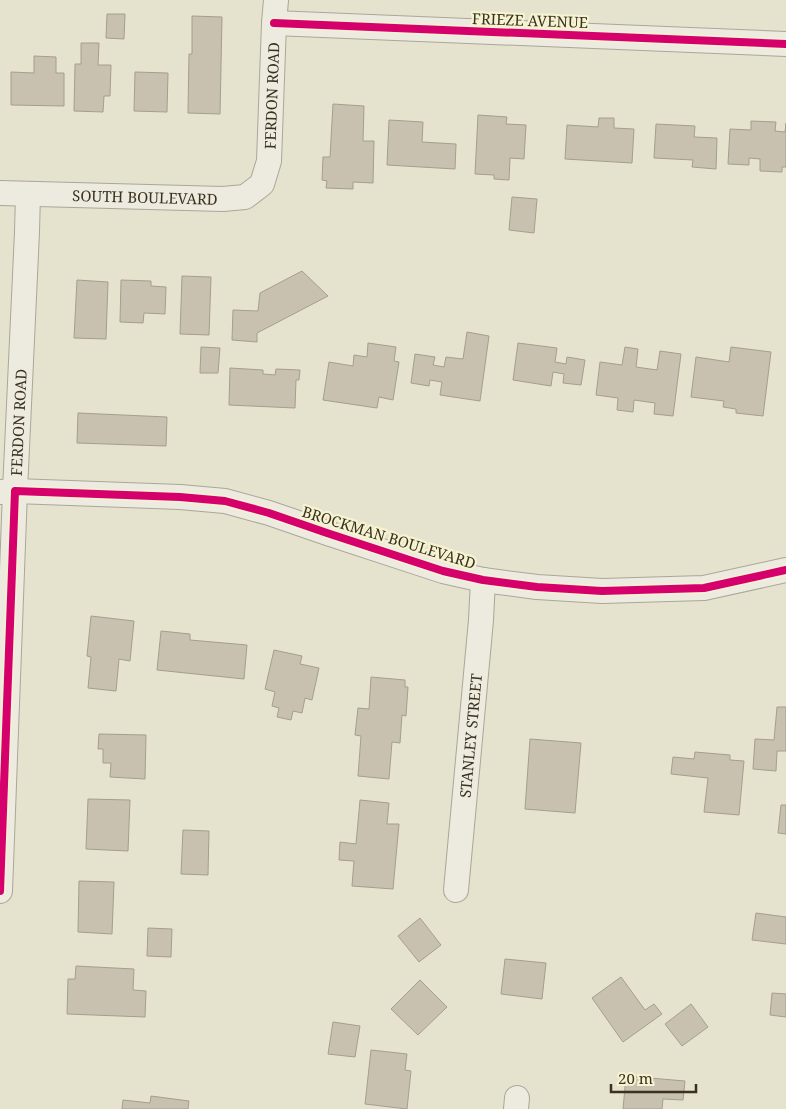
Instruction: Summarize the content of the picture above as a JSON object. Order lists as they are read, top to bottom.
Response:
{
  "streets": {
    "street": [
      "FRIEZE AVENUE",
      "FERDON ROAD",
      "SOUTH BOULEVARD",
      "BROCKMAN BOULEVARD",
      "STANLEY STREET"
    ]
  },
  "crossings": [
    ["FRIEZE AVENUE", "FERDON ROAD"],
    ["FERDON ROAD", "SOUTH BOULEVARD"],
    ["FERDON ROAD", "BROCKMAN BOULEVARD"],
    ["BROCKMAN BOULEVARD", "STANLEY STREET"]
  ],
  "scale_bar": "20 m"
}
